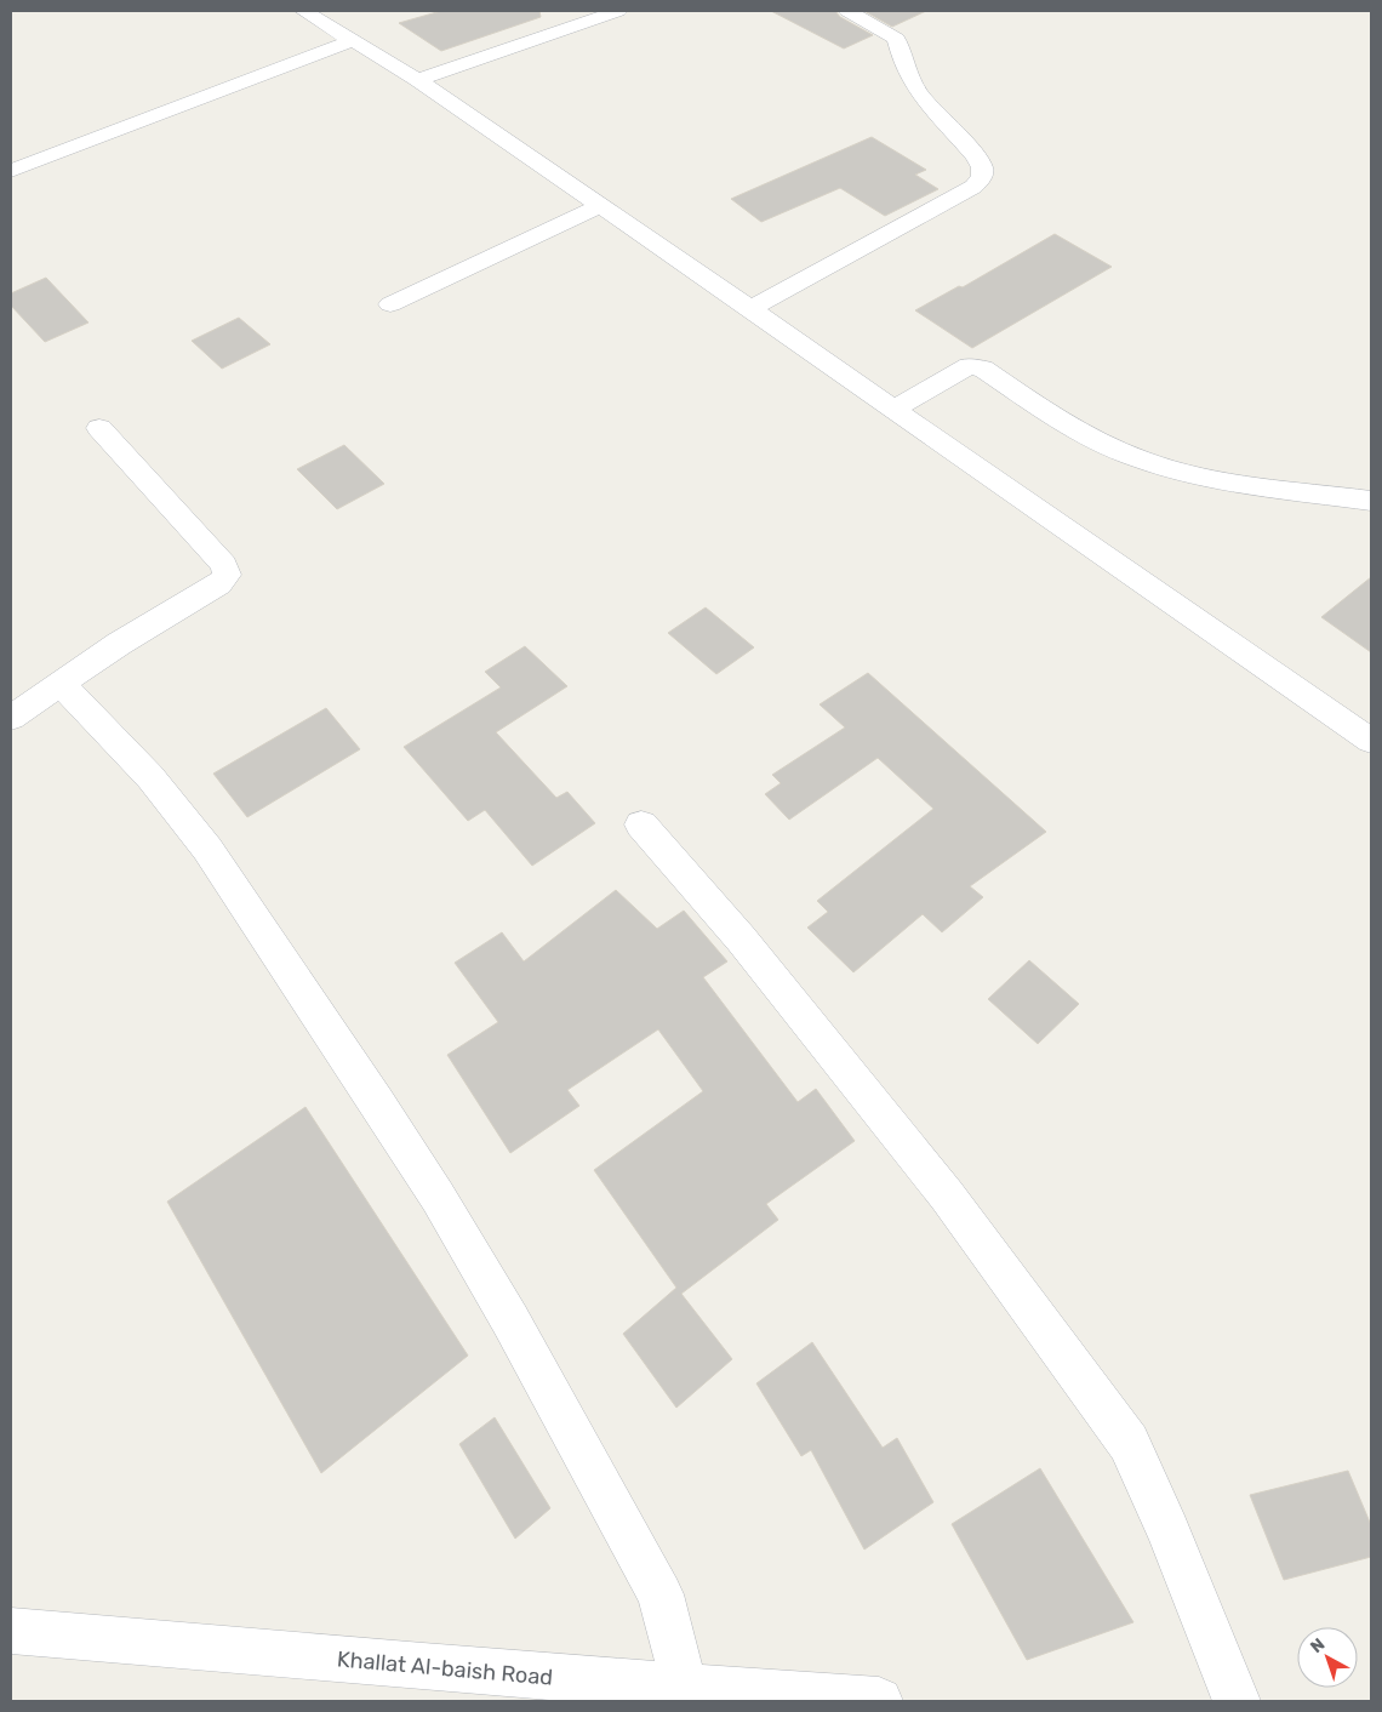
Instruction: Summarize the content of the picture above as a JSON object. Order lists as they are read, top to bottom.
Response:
{
  "streets": {
    "street": ["Khallat Al-baish Road"]
  },
  "north": "top left"
}
